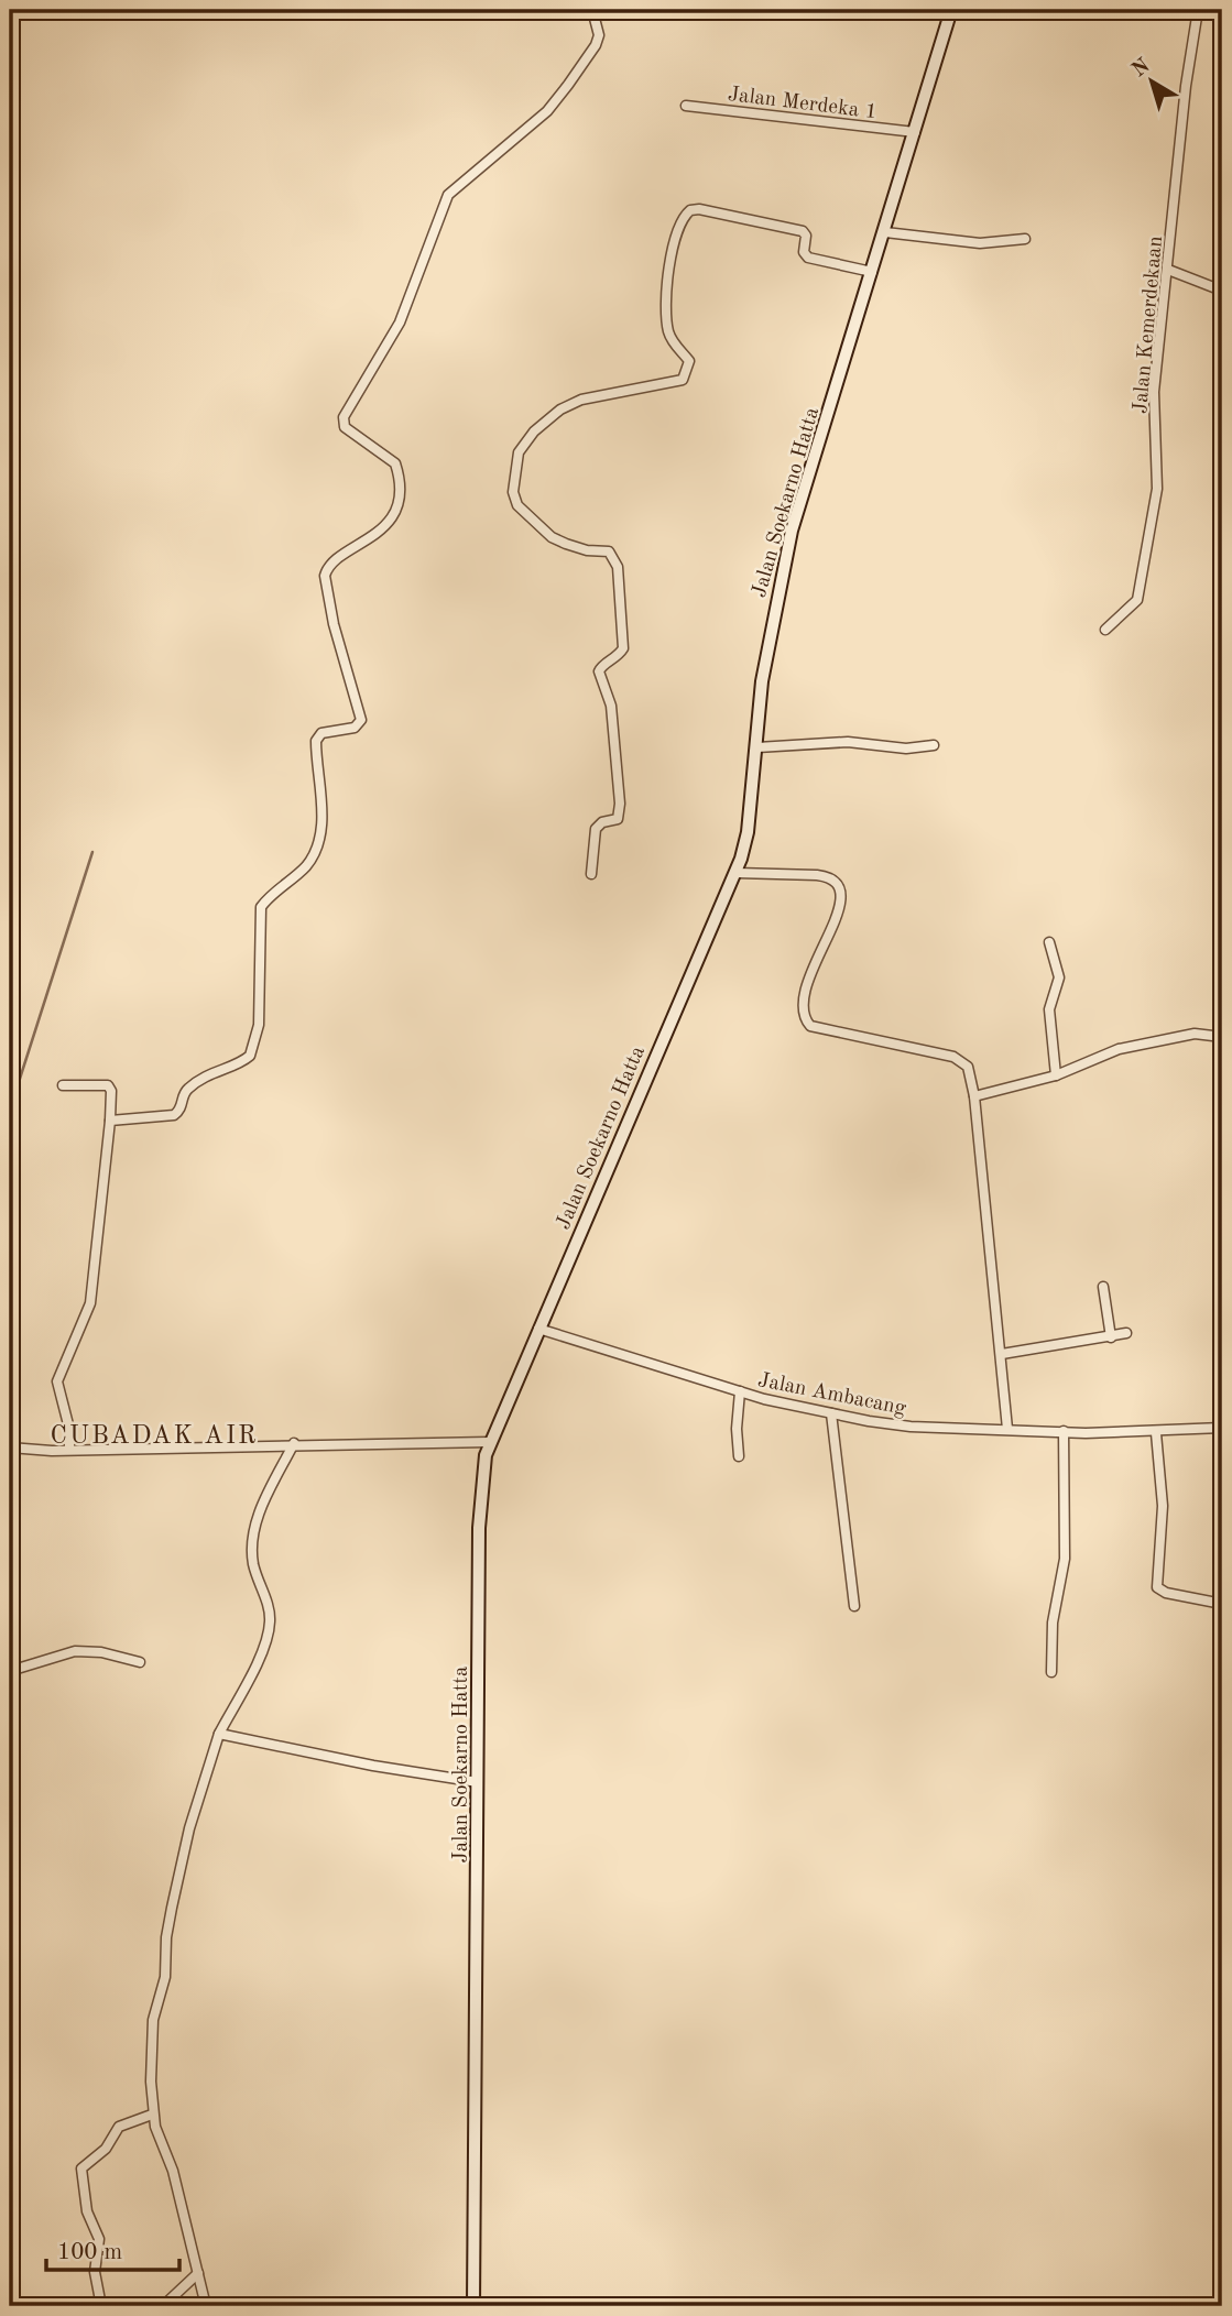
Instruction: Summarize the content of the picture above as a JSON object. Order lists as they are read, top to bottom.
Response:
{
  "streets": {
    "street": [
      "Jalan Merdeka 1",
      "Jalan Kemerdekaan",
      "Jalan Soekarno Hatta",
      "Jalan Ambacang"
    ]
  },
  "crossings": [
    ["Jalan Merdeka 1", "Jalan Soekarno Hatta"],
    ["Jalan Soekarno Hatta", "Jalan Ambacang"]
  ],
  "districts": ["CUBADAK AIR"],
  "scale_bar": "100 m",
  "north": "top left"
}
